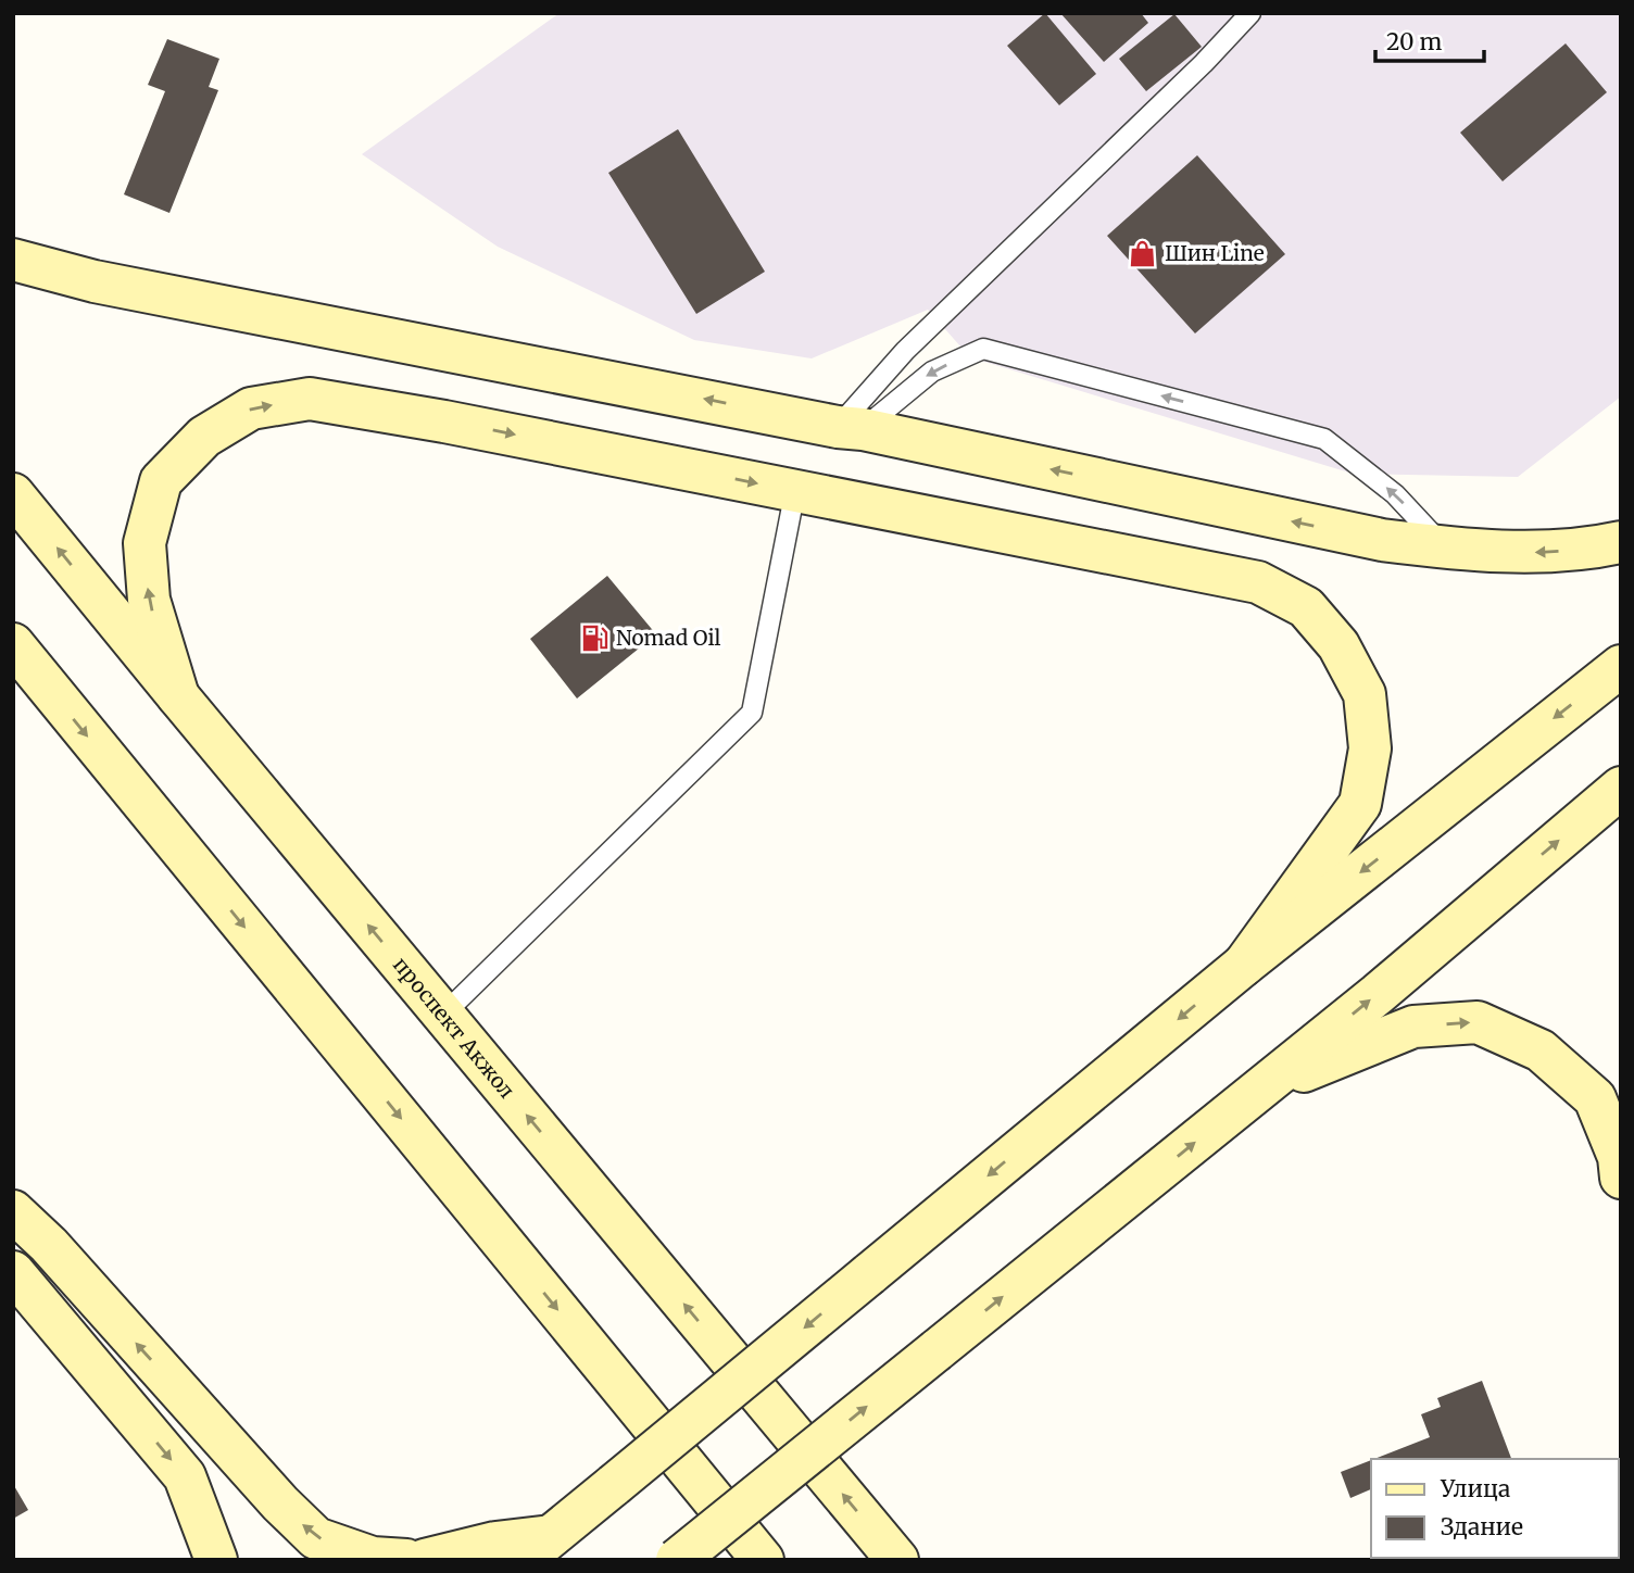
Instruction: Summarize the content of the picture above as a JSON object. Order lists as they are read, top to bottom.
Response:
{
  "streets": {
    "main road": ["проспект Акжол"]
  },
  "places": {
    "shop": ["Шин Line"],
    "fuel station": ["Nomad Oil"]
  },
  "legend": ["Улица", "Здание"],
  "scale_bar": "20 m"
}
